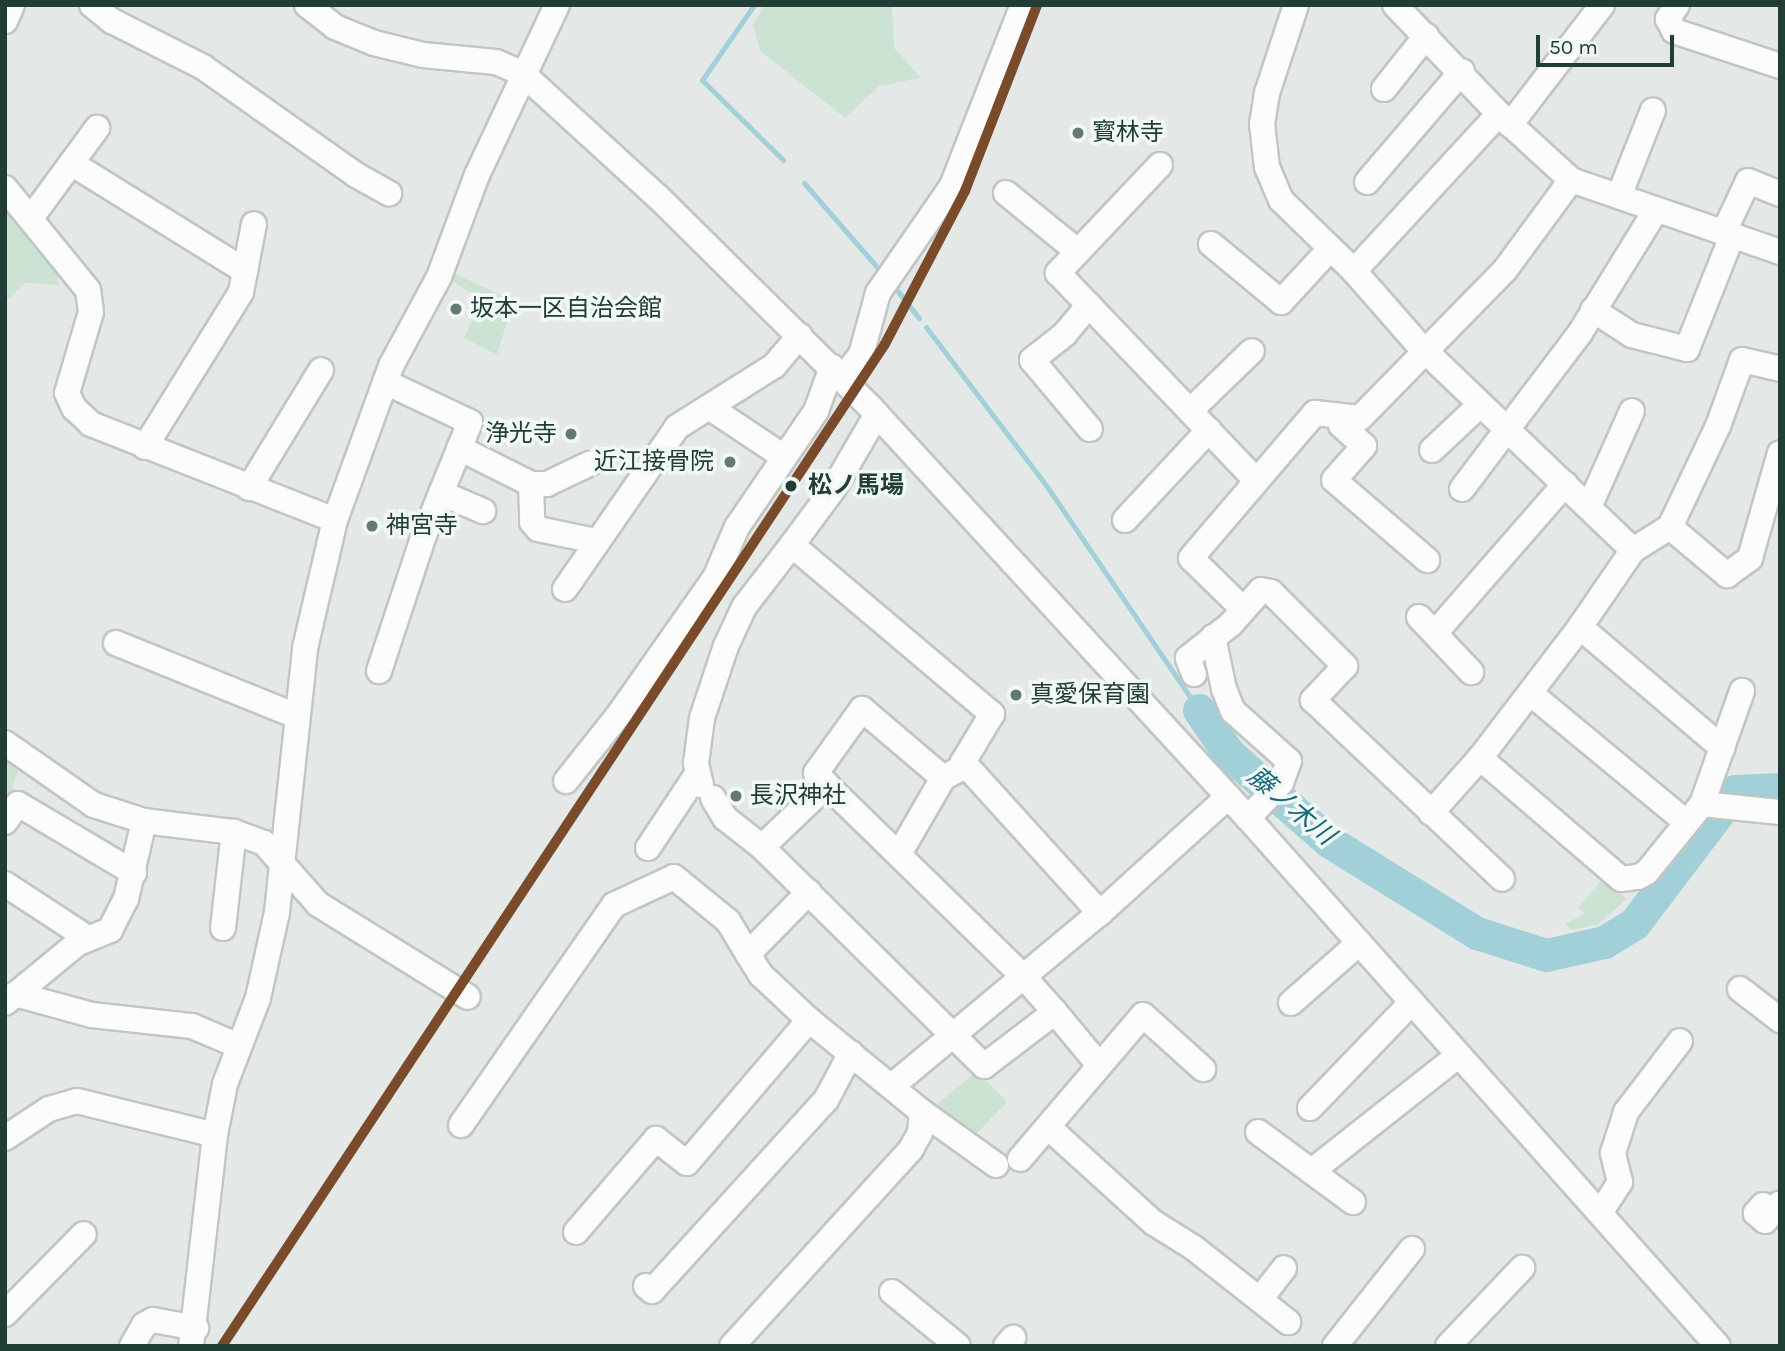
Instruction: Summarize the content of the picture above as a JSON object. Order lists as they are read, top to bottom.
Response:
{
  "water": ["藤ノ木川"],
  "places": [
    "寳林寺",
    "坂本一区自治会館",
    "浄光寺",
    "近江接骨院",
    "松ノ馬場",
    "神宮寺",
    "真愛保育園",
    "長沢神社"
  ],
  "scale_bar": "50 m"
}
